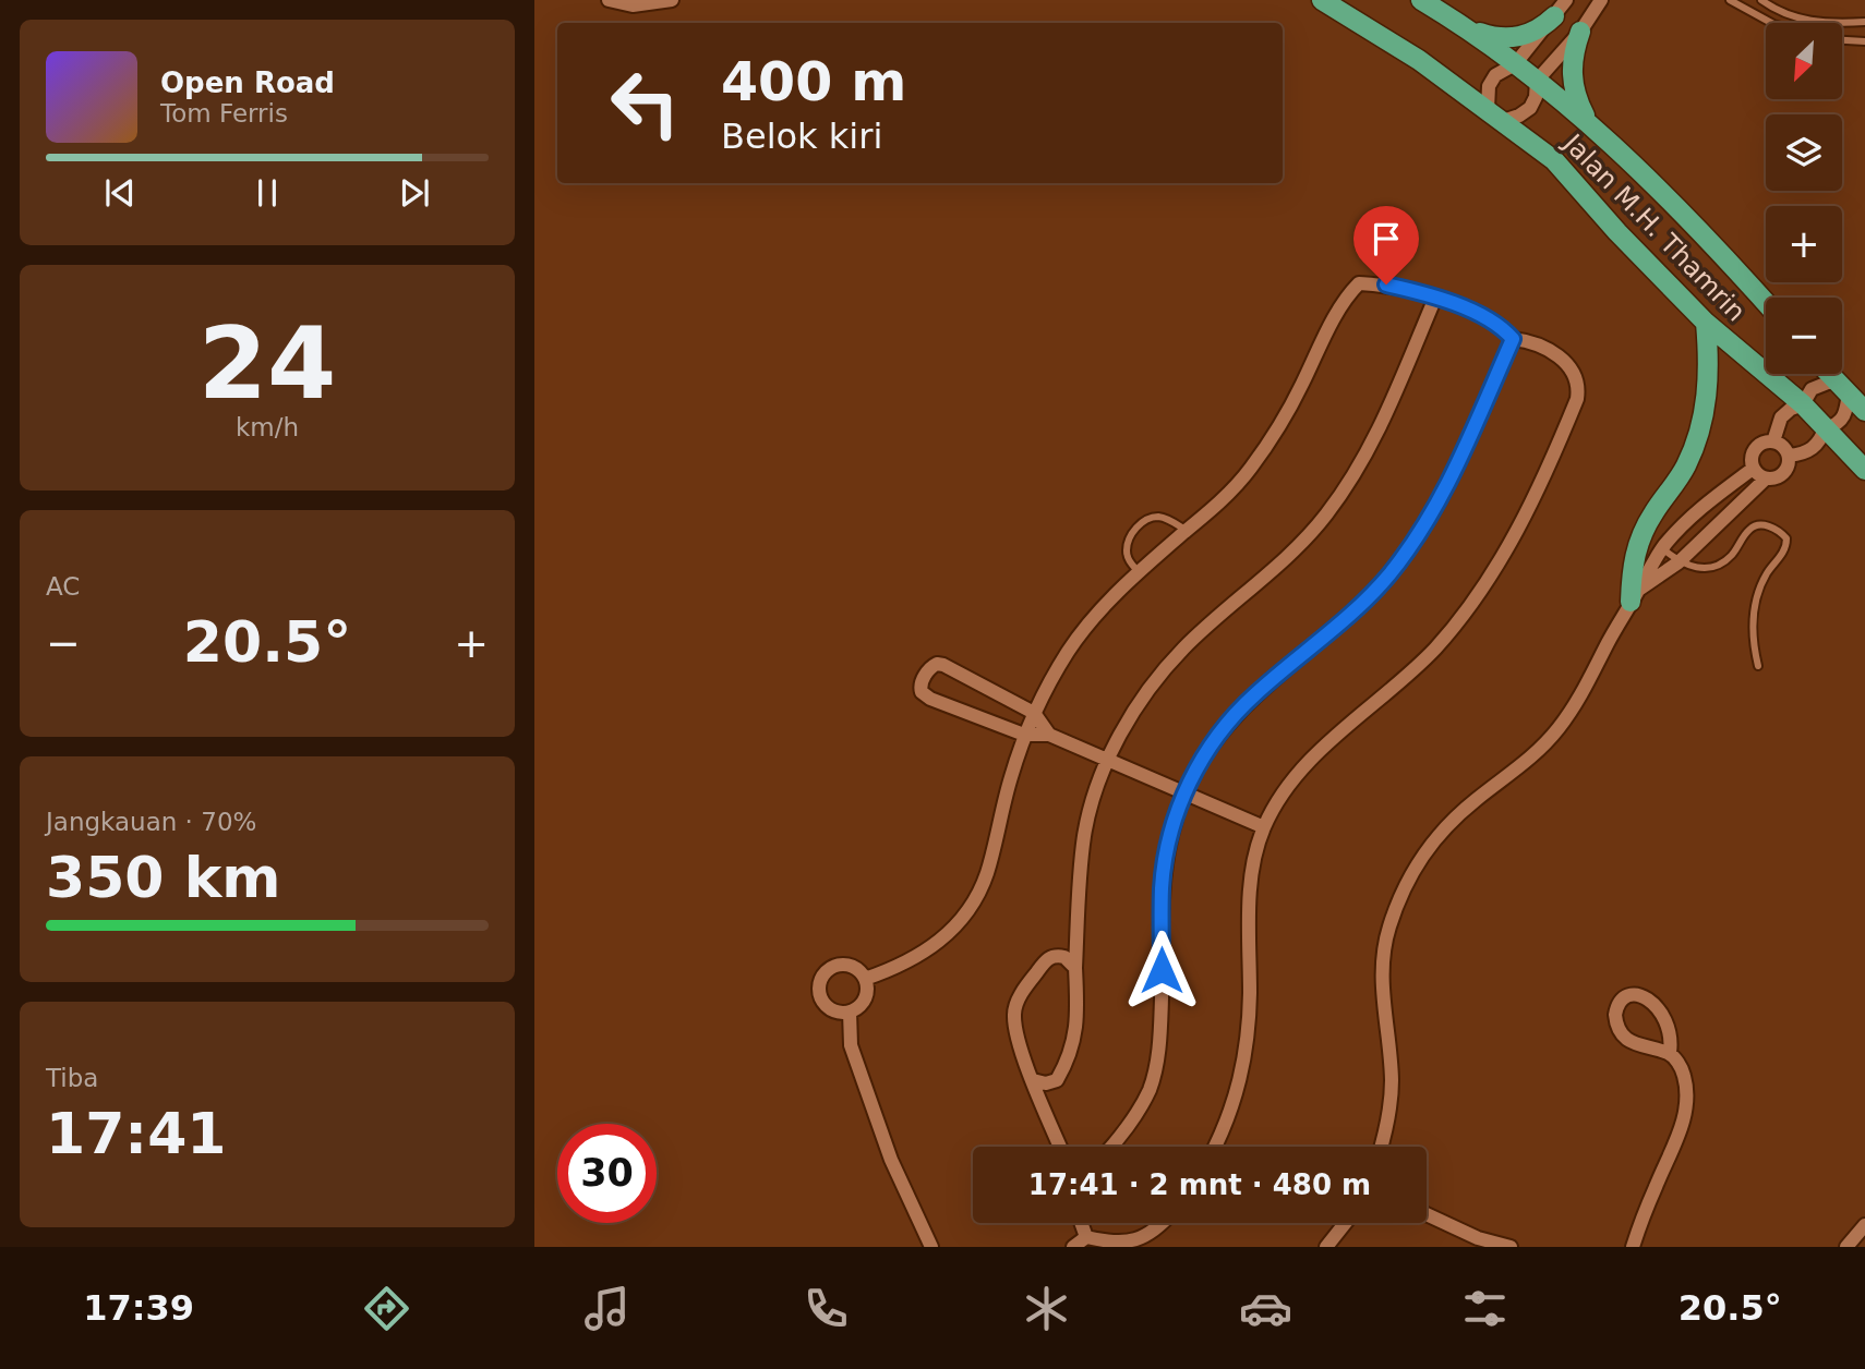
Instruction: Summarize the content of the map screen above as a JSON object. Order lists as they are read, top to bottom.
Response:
{
  "streets": {
    "main road": ["Jalan M.H. Thamrin"]
  },
  "north": "bottom left",
  "page": {
    "map_buttons": ["+", "−"],
    "turn": ["400 m", "Belok kiri"],
    "song": ["Open Road", "Tom Ferris"],
    "tile": [
      ["24", "km/h"],
      "AC",
      ["Jangkauan · 70%", "350 km"],
      ["Tiba", "17:41"]
    ],
    "heat": ["−", "20.5°", "+"],
    "limit": "30",
    "trip": "17:41 · 2 mnt · 480 m",
    "tabs": ["17:39", "20.5°"]
  }
}
